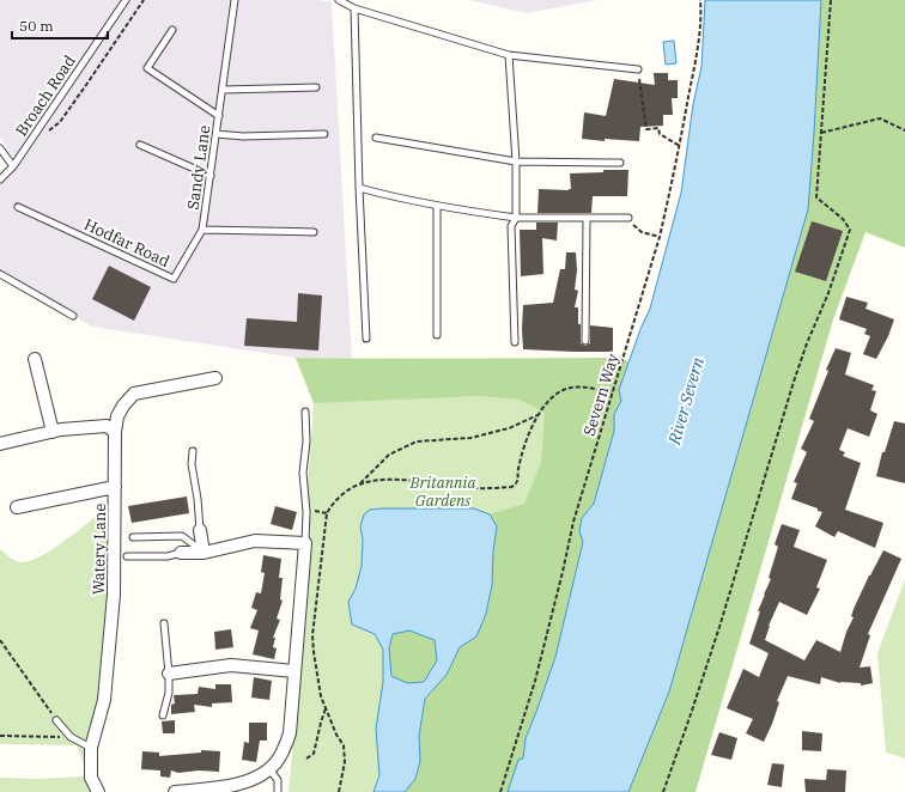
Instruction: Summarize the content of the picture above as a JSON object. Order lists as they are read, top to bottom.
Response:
{
  "streets": {
    "street": ["Watery Lane"],
    "lane": ["Broach Road", "Sandy Lane", "Hodfar Road"],
    "path": ["Severn Way"]
  },
  "crossings": [
    ["Sandy Lane", "Hodfar Road"]
  ],
  "water": ["River Severn"],
  "parks": ["Britannia Gardens"],
  "scale_bar": "50 m"
}
